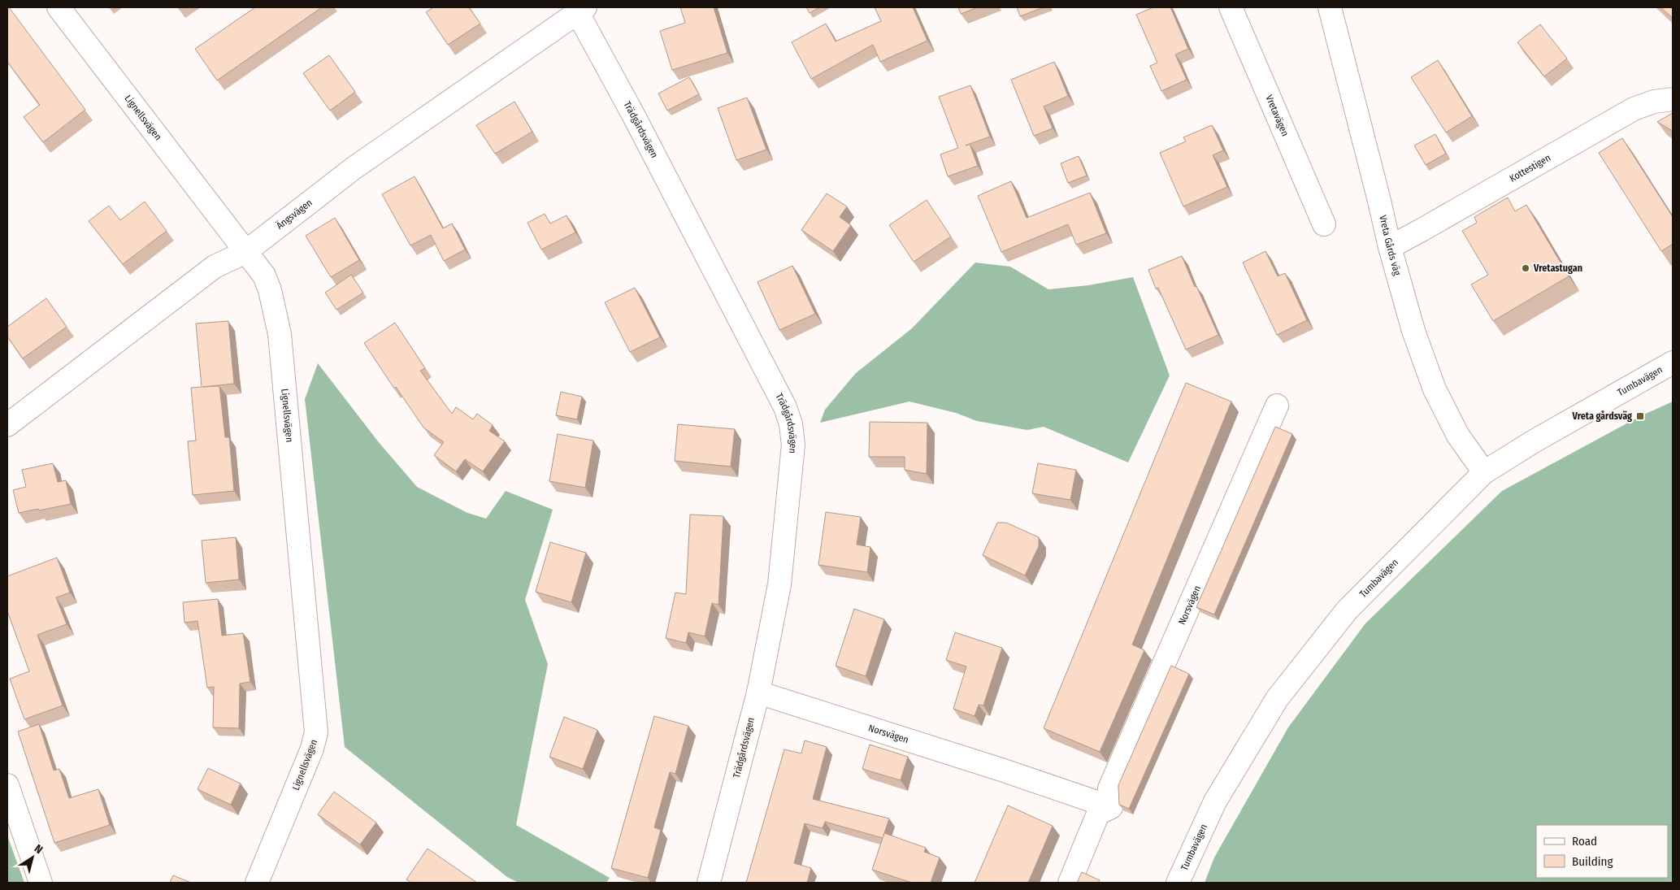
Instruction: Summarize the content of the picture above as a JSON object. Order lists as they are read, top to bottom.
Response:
{
  "streets": {
    "street": [
      "Vretavägen",
      "Lignellsvägen",
      "Trädgårdsvägen",
      "Kottestigen",
      "Ängsvägen",
      "Vreta Gårds väg",
      "Tumbavägen",
      "Norsvägen"
    ]
  },
  "crossings": [
    ["Lignellsvägen", "Ängsvägen"],
    ["Trädgårdsvägen", "Ängsvägen"],
    ["Trädgårdsvägen", "Norsvägen"],
    ["Kottestigen", "Vreta Gårds väg"],
    ["Vreta Gårds väg", "Tumbavägen"]
  ],
  "places": {
    "other": ["Vretastugan"],
    "transit": ["Vreta gårdsväg"]
  },
  "legend": ["Road", "Building"],
  "north": "top right"
}
